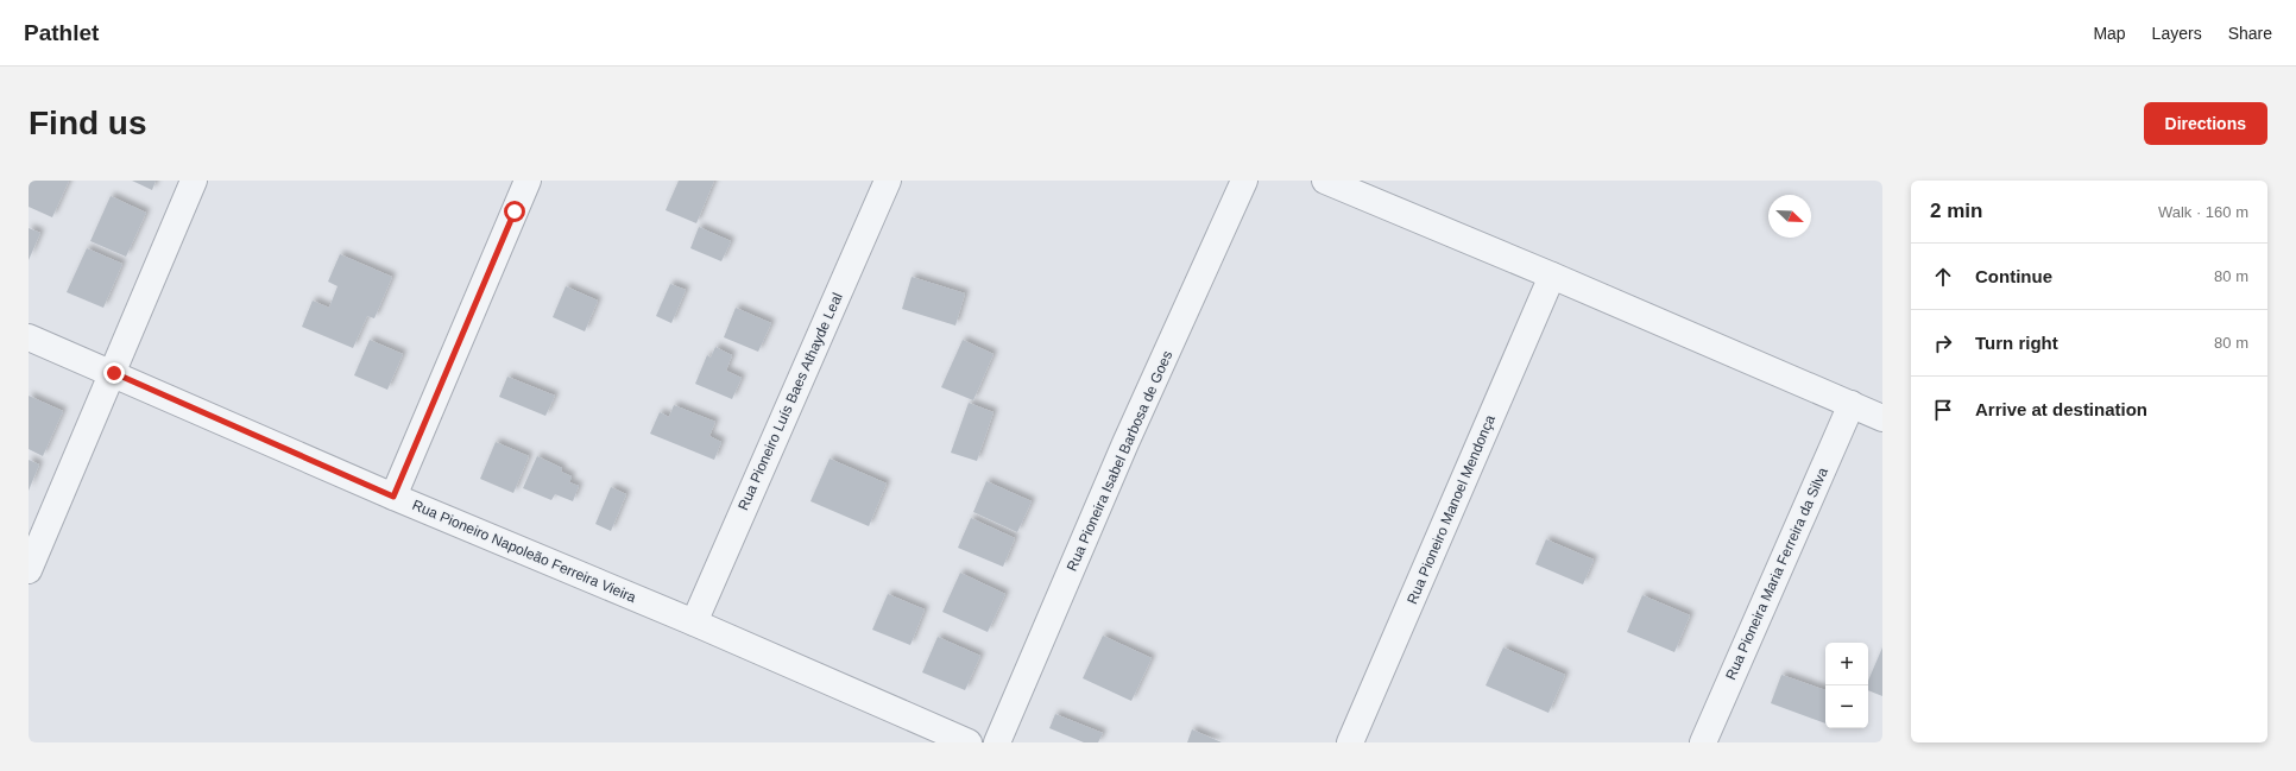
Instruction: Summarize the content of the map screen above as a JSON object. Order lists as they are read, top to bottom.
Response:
{
  "streets": {
    "street": [
      "Rua Pioneiro Luís Baes Athayde Leal",
      "Rua Pioneira Isabel Barbosa de Goes",
      "Rua Pioneiro Manoel Mendonça",
      "Rua Pioneiro Napoleão Ferreira Vieira",
      "Rua Pioneira Maria Ferreira da Silva"
    ]
  },
  "crossings": [
    ["Rua Pioneiro Luís Baes Athayde Leal", "Rua Pioneiro Napoleão Ferreira Vieira"]
  ],
  "north": "bottom right",
  "page": {
    "header": "Pathlet",
    "nav": ["Map", "Layers", "Share"],
    "buttons": "Directions",
    "title": "Find us",
    "heading": ["2 min", "Walk · 160 m"],
    "list": [
      ["Continue", "80 m"],
      ["Turn right", "80 m"],
      "Arrive at destination"
    ],
    "map_buttons": ["+", "−"]
  }
}
